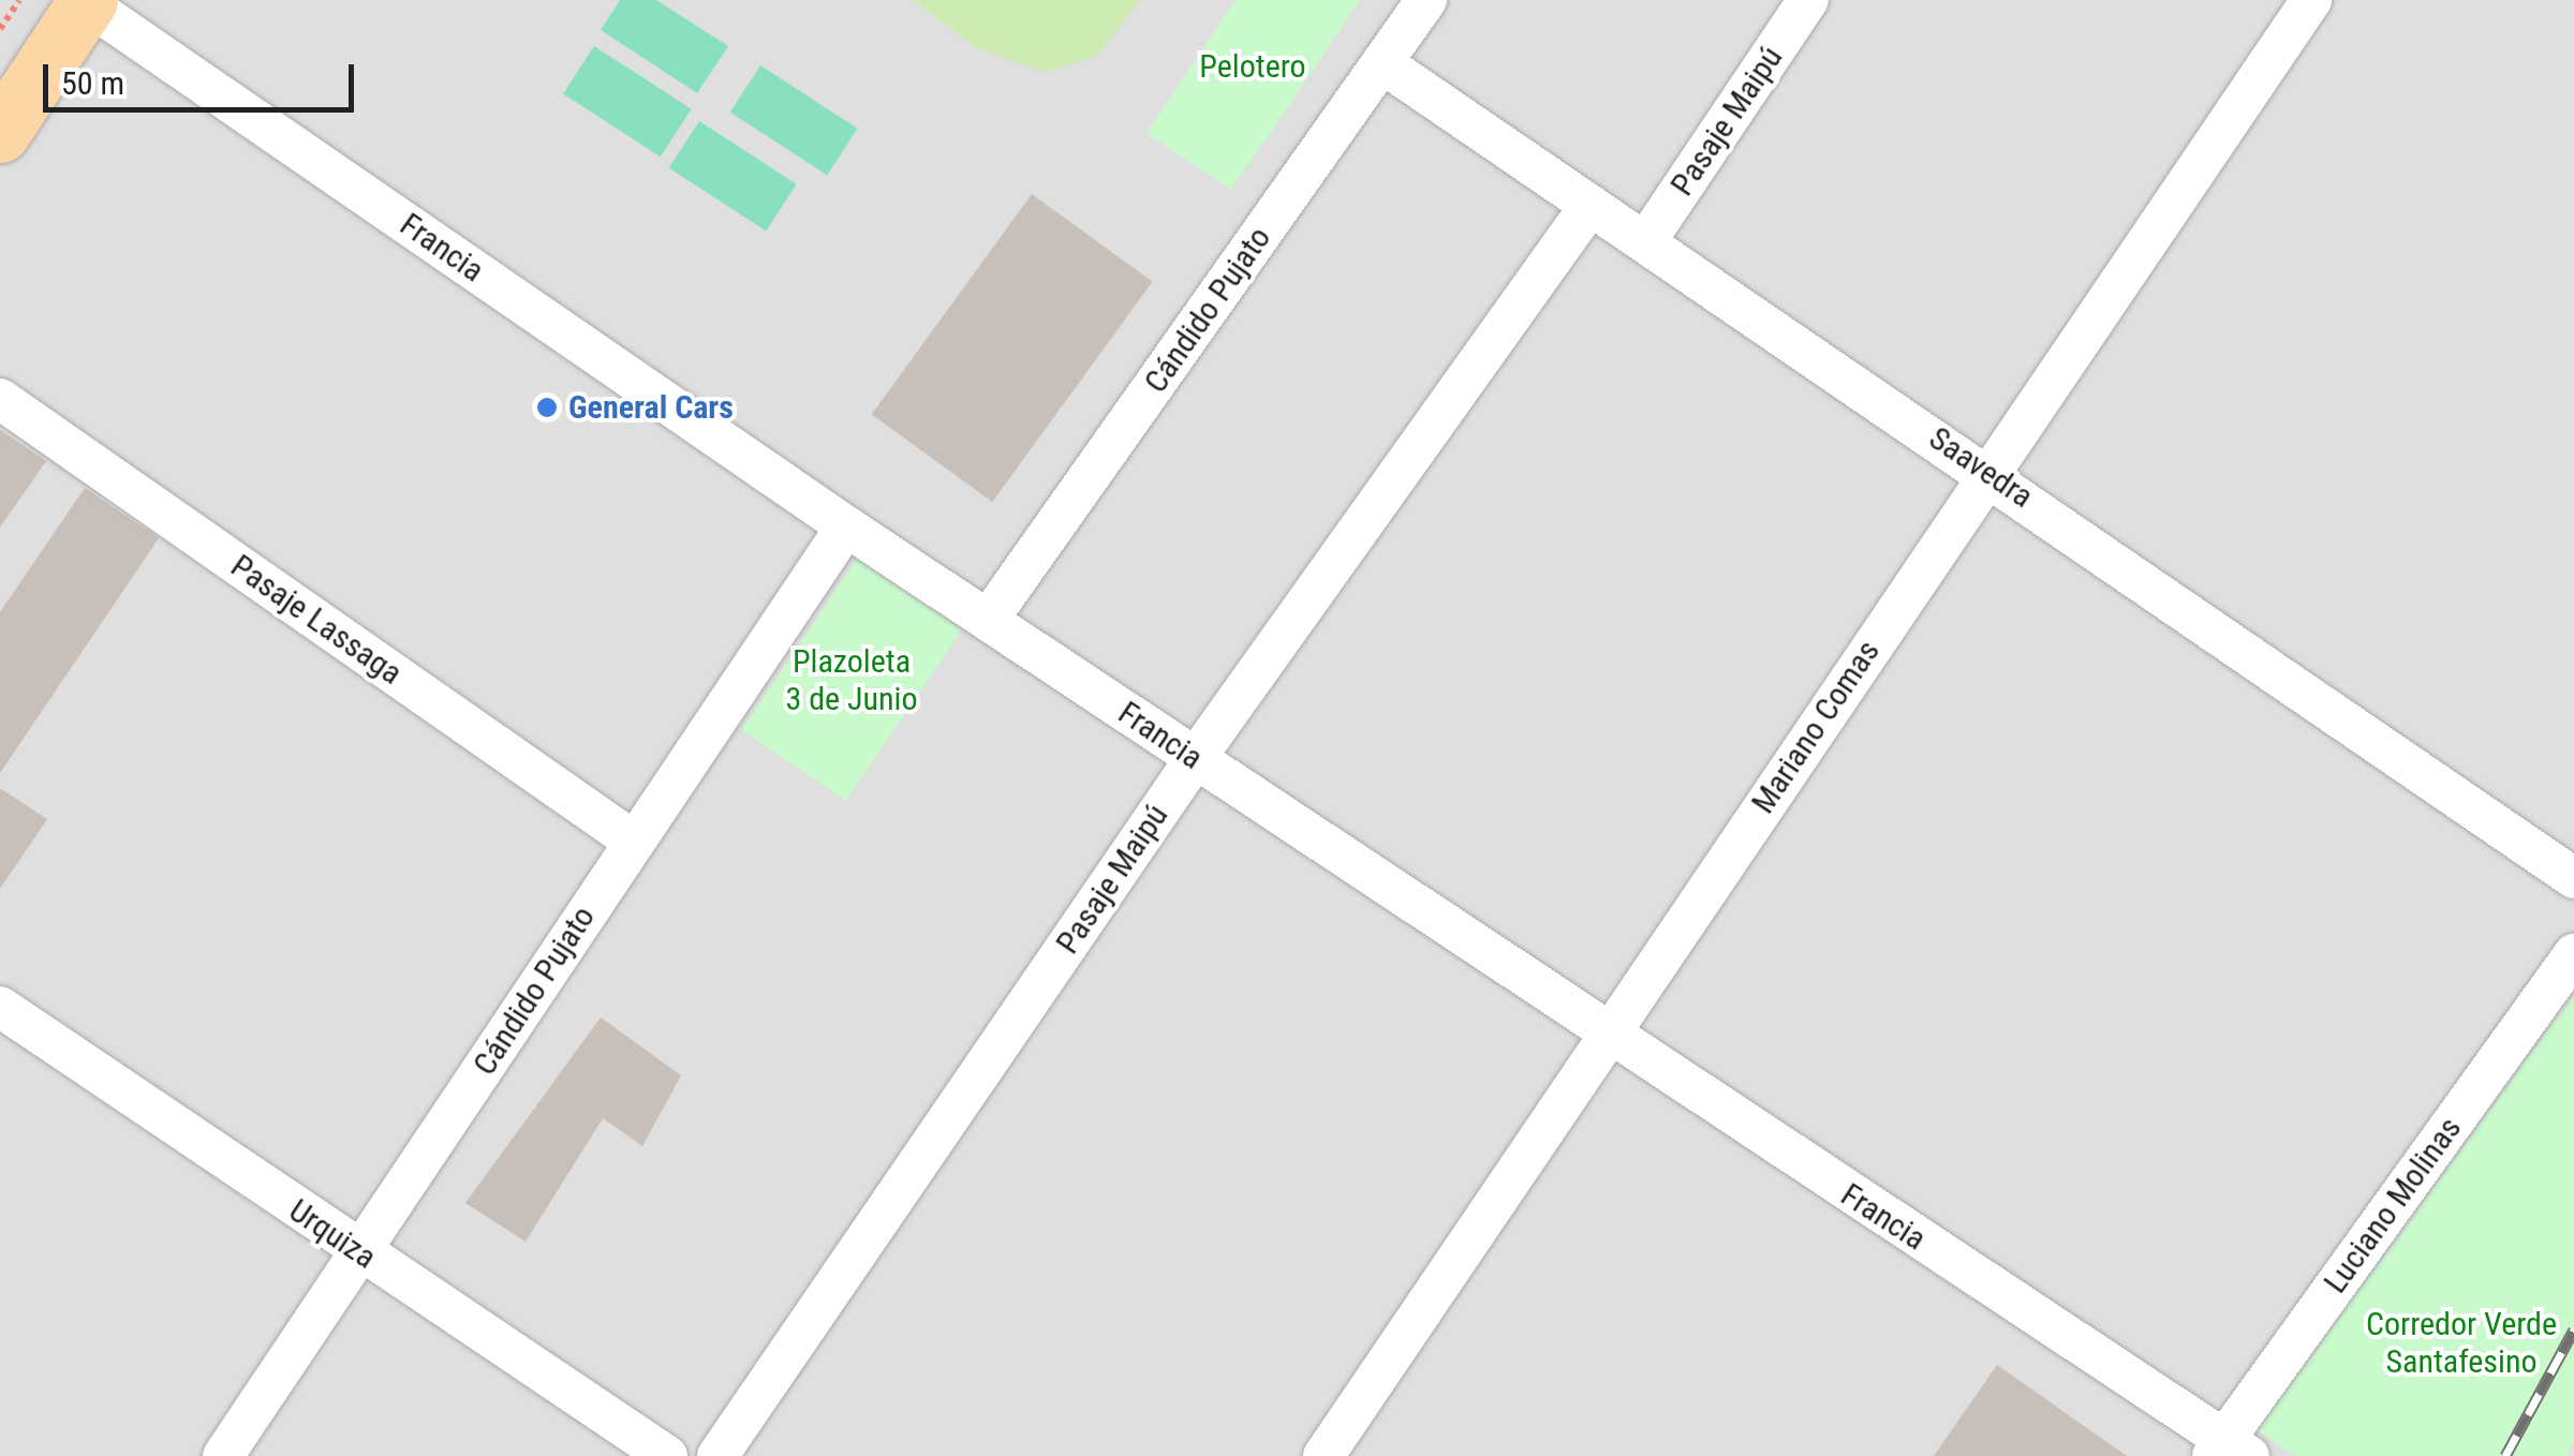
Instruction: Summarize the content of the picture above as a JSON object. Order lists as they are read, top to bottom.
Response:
{
  "streets": {
    "street": [
      "Pasaje Maipú",
      "Francia",
      "Cándido Pujato",
      "Saavedra",
      "Pasaje Lassaga",
      "Mariano Comas",
      "Luciano Molinas",
      "Urquiza"
    ]
  },
  "crossings": [
    ["Pasaje Maipú", "Francia"],
    ["Pasaje Maipú", "Saavedra"],
    ["Francia", "Cándido Pujato"],
    ["Francia", "Mariano Comas"],
    ["Francia", "Luciano Molinas"],
    ["Cándido Pujato", "Saavedra"],
    ["Cándido Pujato", "Pasaje Lassaga"],
    ["Cándido Pujato", "Urquiza"],
    ["Saavedra", "Mariano Comas"]
  ],
  "parks": ["Pelotero", "Plazoleta 3 de Junio", "Corredor Verde Santafesino"],
  "places": ["General Cars"],
  "scale_bar": "50 m"
}
